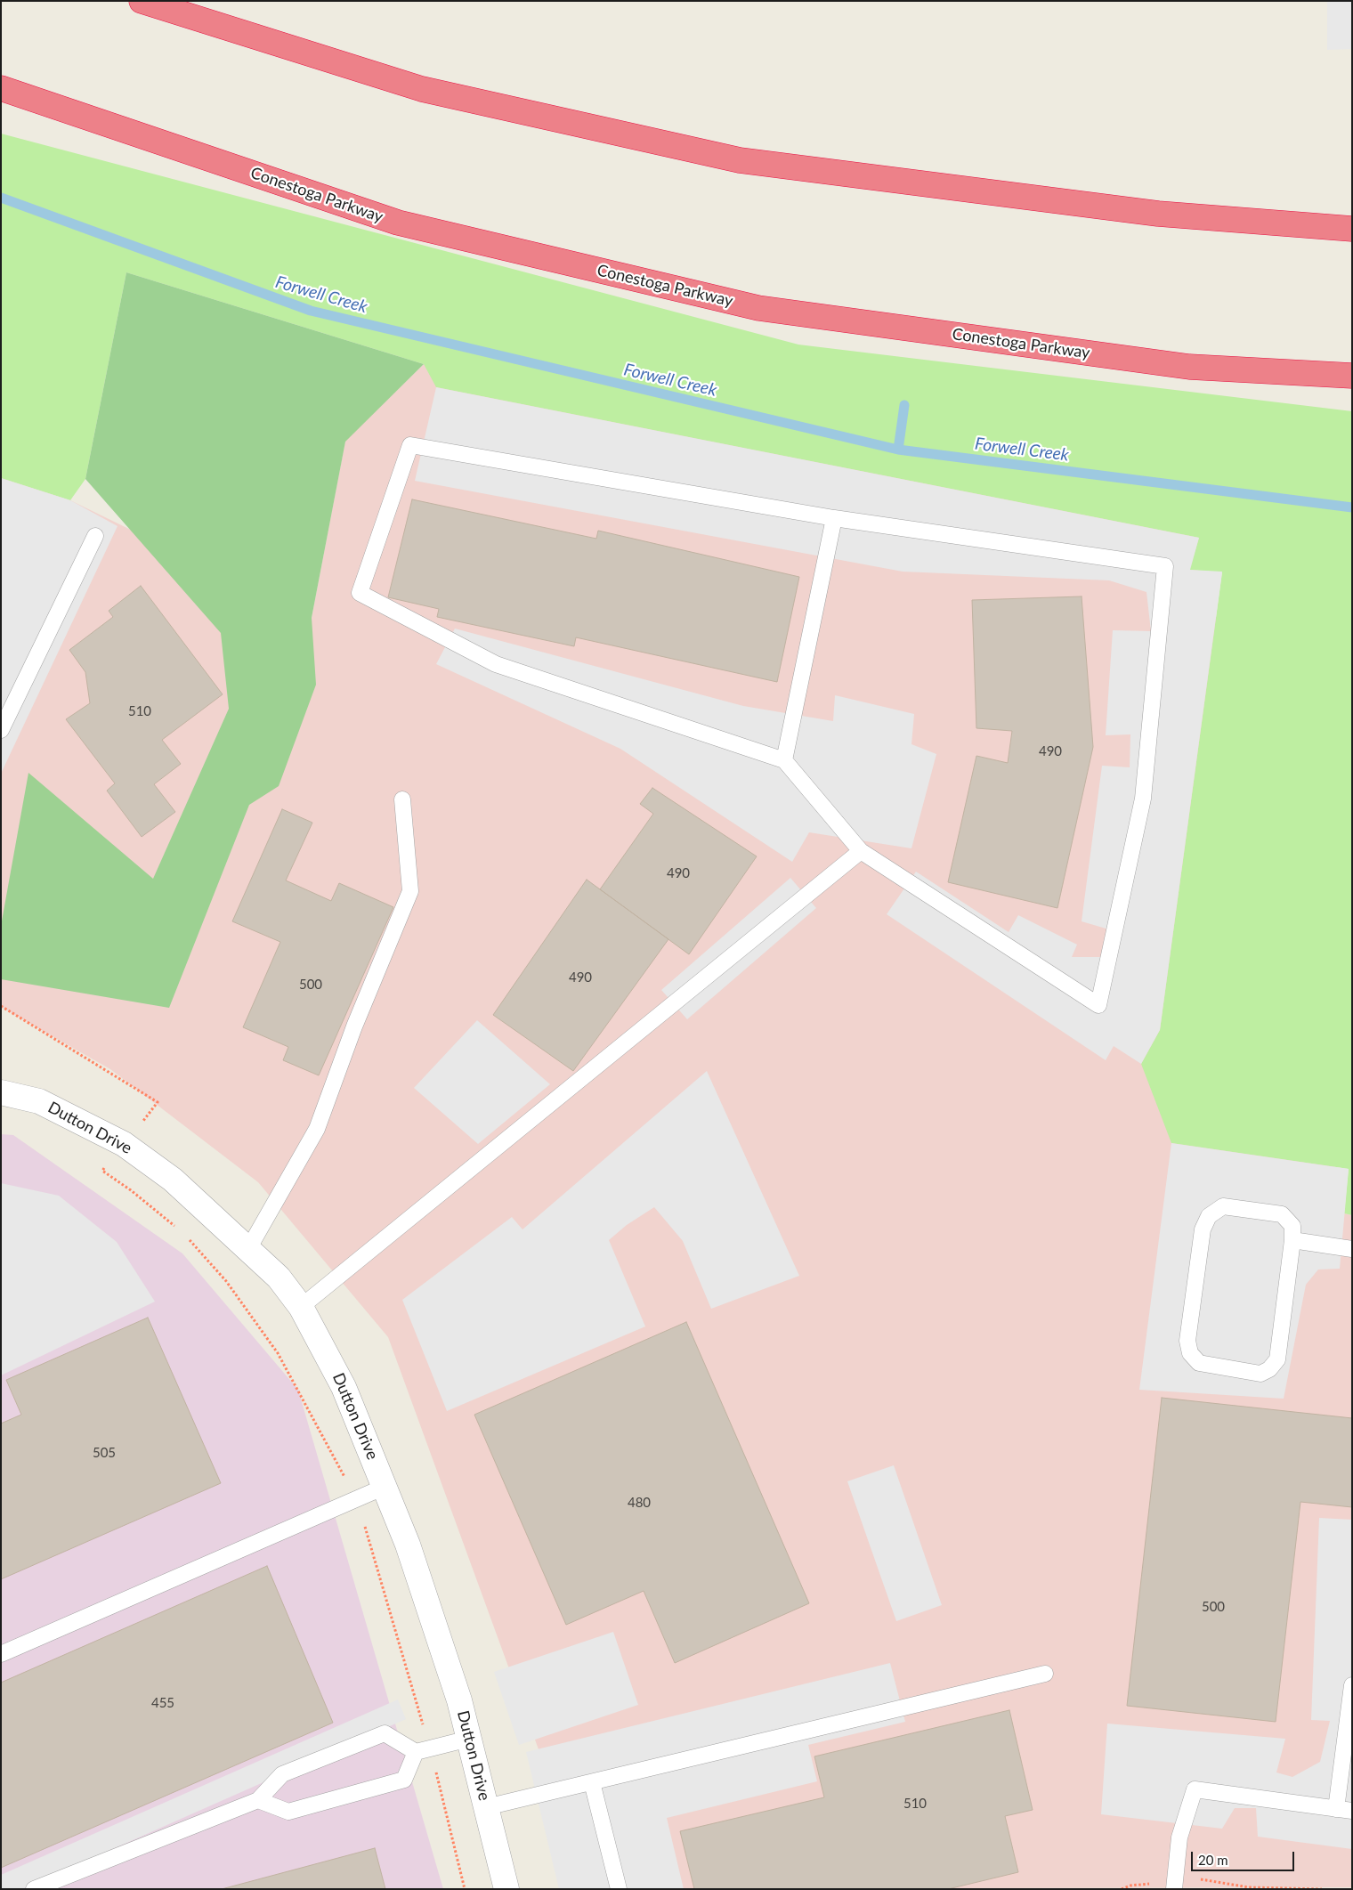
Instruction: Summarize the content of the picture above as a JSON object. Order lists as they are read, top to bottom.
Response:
{
  "streets": {
    "highway": ["Conestoga Parkway"],
    "street": ["Dutton Drive"]
  },
  "water": ["Forwell Creek"],
  "house_numbers": [
    "510",
    "490",
    "490",
    "490",
    "500",
    "505",
    "480",
    "500",
    "455",
    "510"
  ],
  "scale_bar": "20 m"
}
